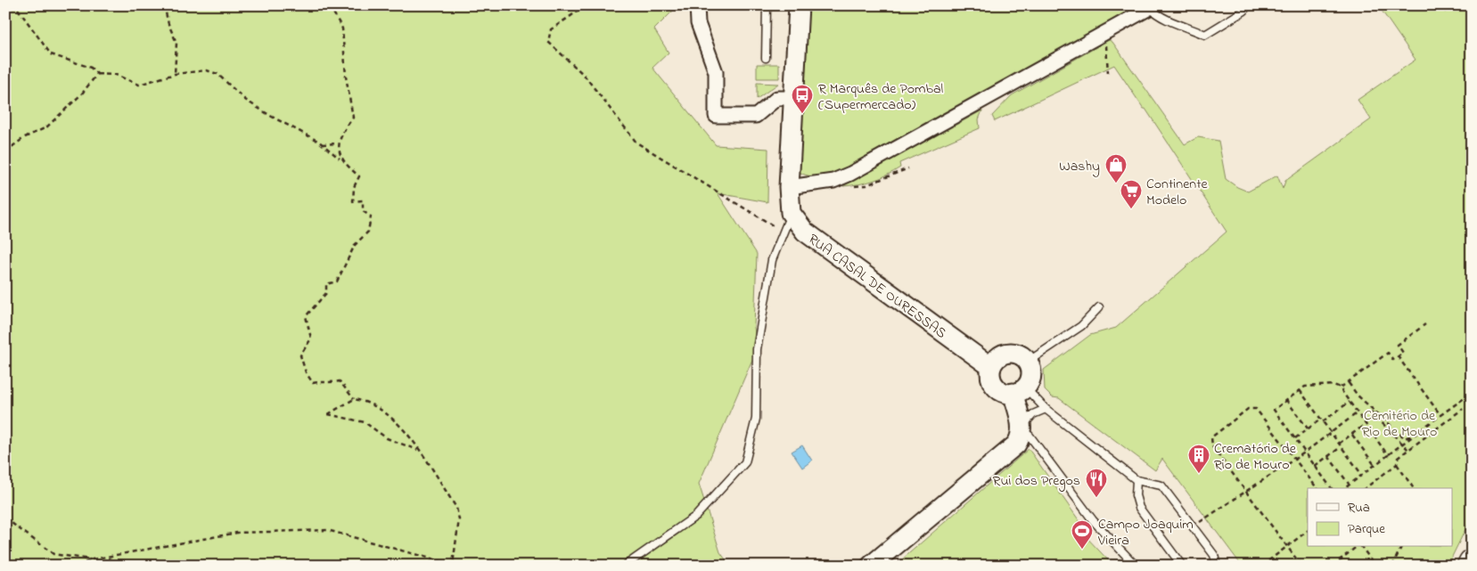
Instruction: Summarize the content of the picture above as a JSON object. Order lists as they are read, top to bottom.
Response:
{
  "streets": {
    "street": ["RUA CASAL DE OURESSAS"]
  },
  "parks": ["Cemitério de Rio de Mouro"],
  "places": {
    "bus stop": ["R Marquês de Pombal (Supermercado)"],
    "shop": ["Washy"],
    "supermarket": ["Continente Modelo"],
    "building": ["Crematório de Rio de Mouro"],
    "restaurant": ["Rui dos Pregos"],
    "sports": ["Campo Joaquim Vieira"]
  },
  "legend": ["Rua", "Parque"]
}
